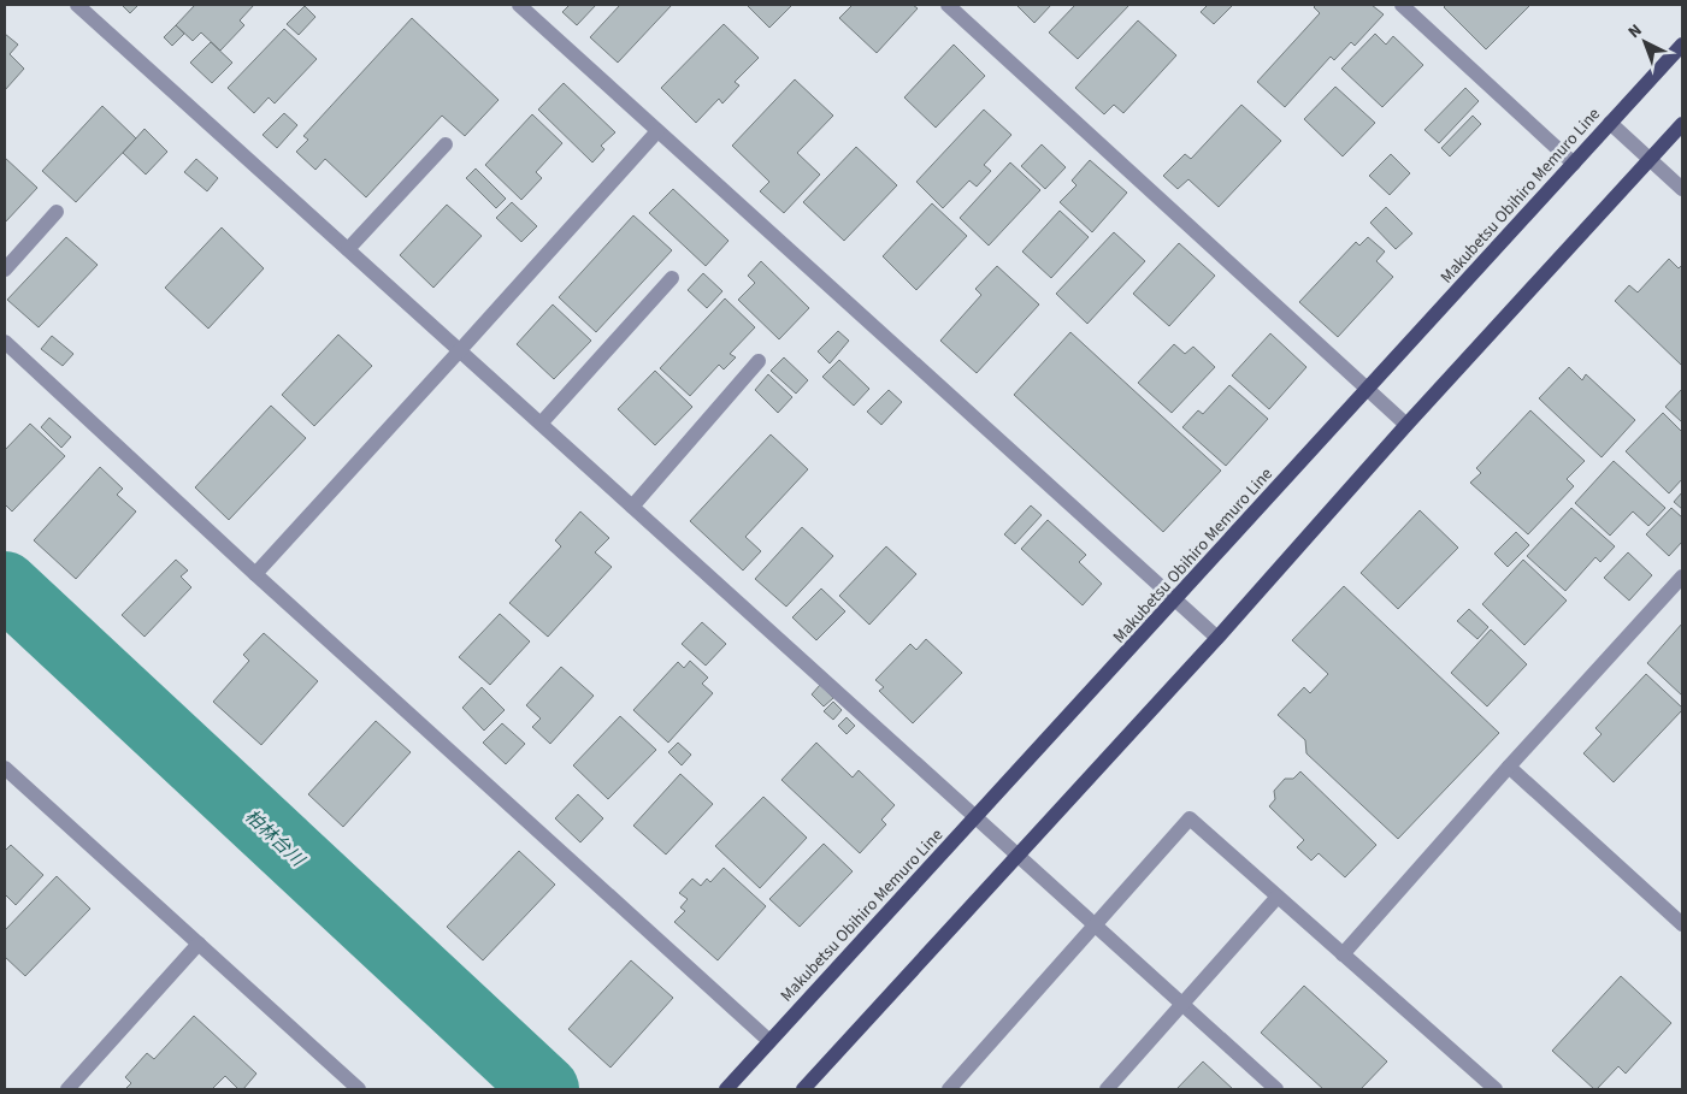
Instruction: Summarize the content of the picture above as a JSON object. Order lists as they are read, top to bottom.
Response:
{
  "streets": {
    "main road": ["Makubetsu Obihiro Memuro Line"]
  },
  "water": ["柏林台川"],
  "north": "top left"
}
